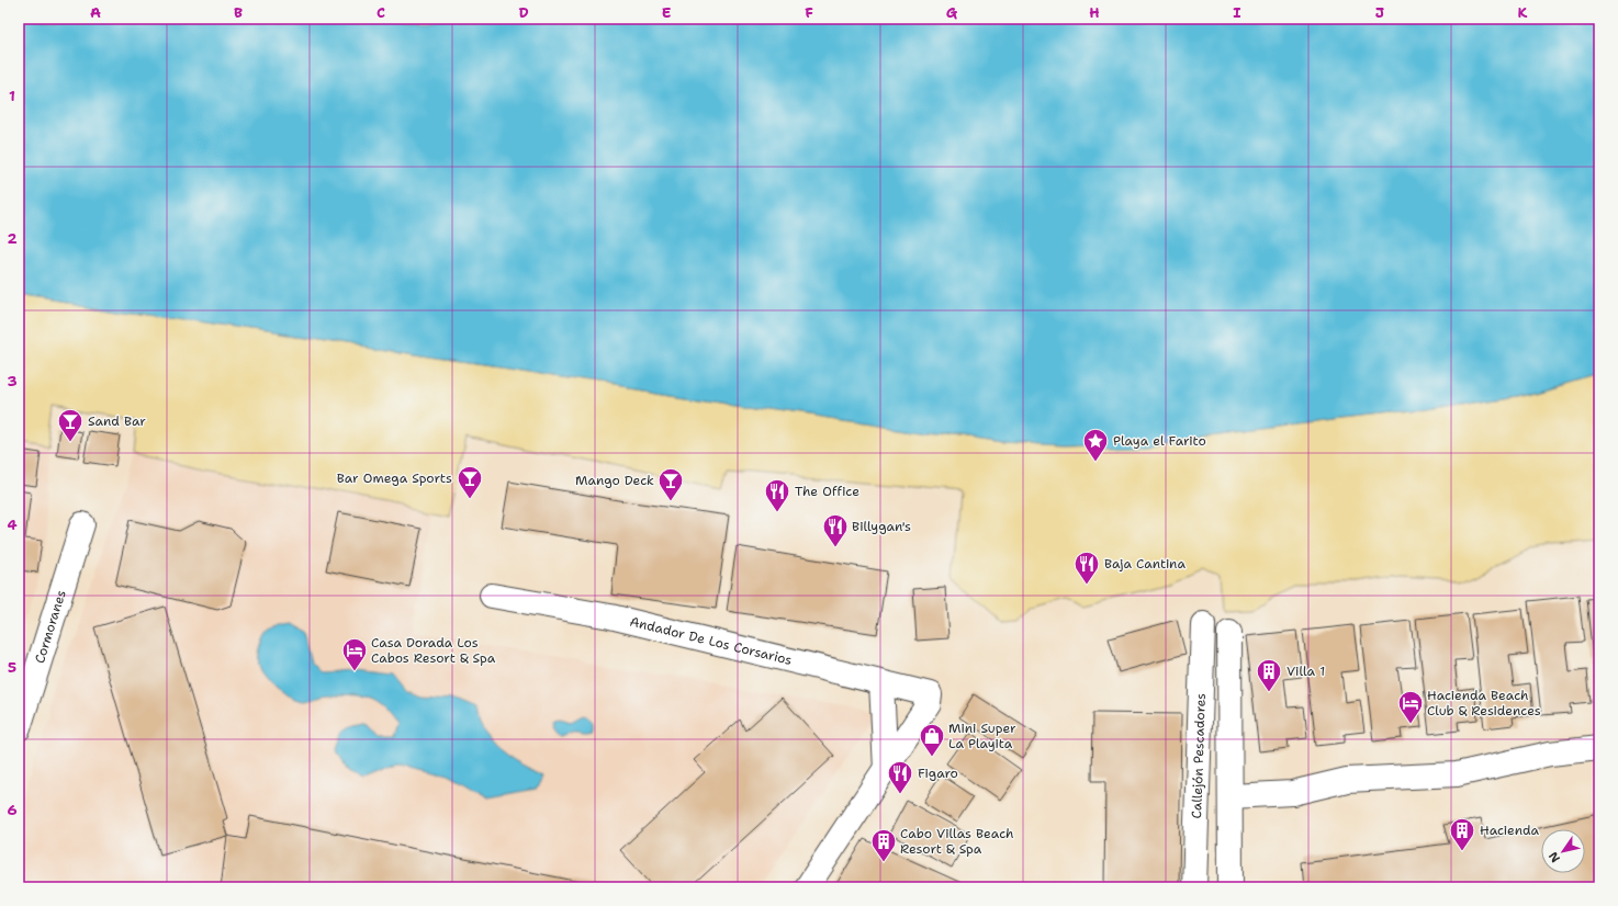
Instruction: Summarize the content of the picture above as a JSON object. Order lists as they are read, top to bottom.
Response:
{
  "streets": {
    "street": ["Cormoranes", "Andador De Los Corsarios", "Callejón Pescadores"]
  },
  "places": {
    "bar": ["Sand Bar", "Bar Omega Sports", "Mango Deck"],
    "place": ["Playa el Farito"],
    "restaurant": [
      "The Office",
      "Billygan's",
      "Baja Cantina",
      "Figaro"
    ],
    "hotel": ["Casa Dorada Los Cabos Resort & Spa", "Hacienda Beach Club & Residences"],
    "building": ["Villa 1", "Hacienda", "Cabo Villas Beach Resort & Spa"],
    "shop": ["Mini Super La Playita"]
  },
  "north": "bottom left",
  "grid": {
    "columns": [
      "A",
      "B",
      "C",
      "D",
      "E",
      "F",
      "G",
      "H",
      "I",
      "J",
      "K"
    ],
    "rows": [
      "1",
      "2",
      "3",
      "4",
      "5",
      "6"
    ]
  }
}
